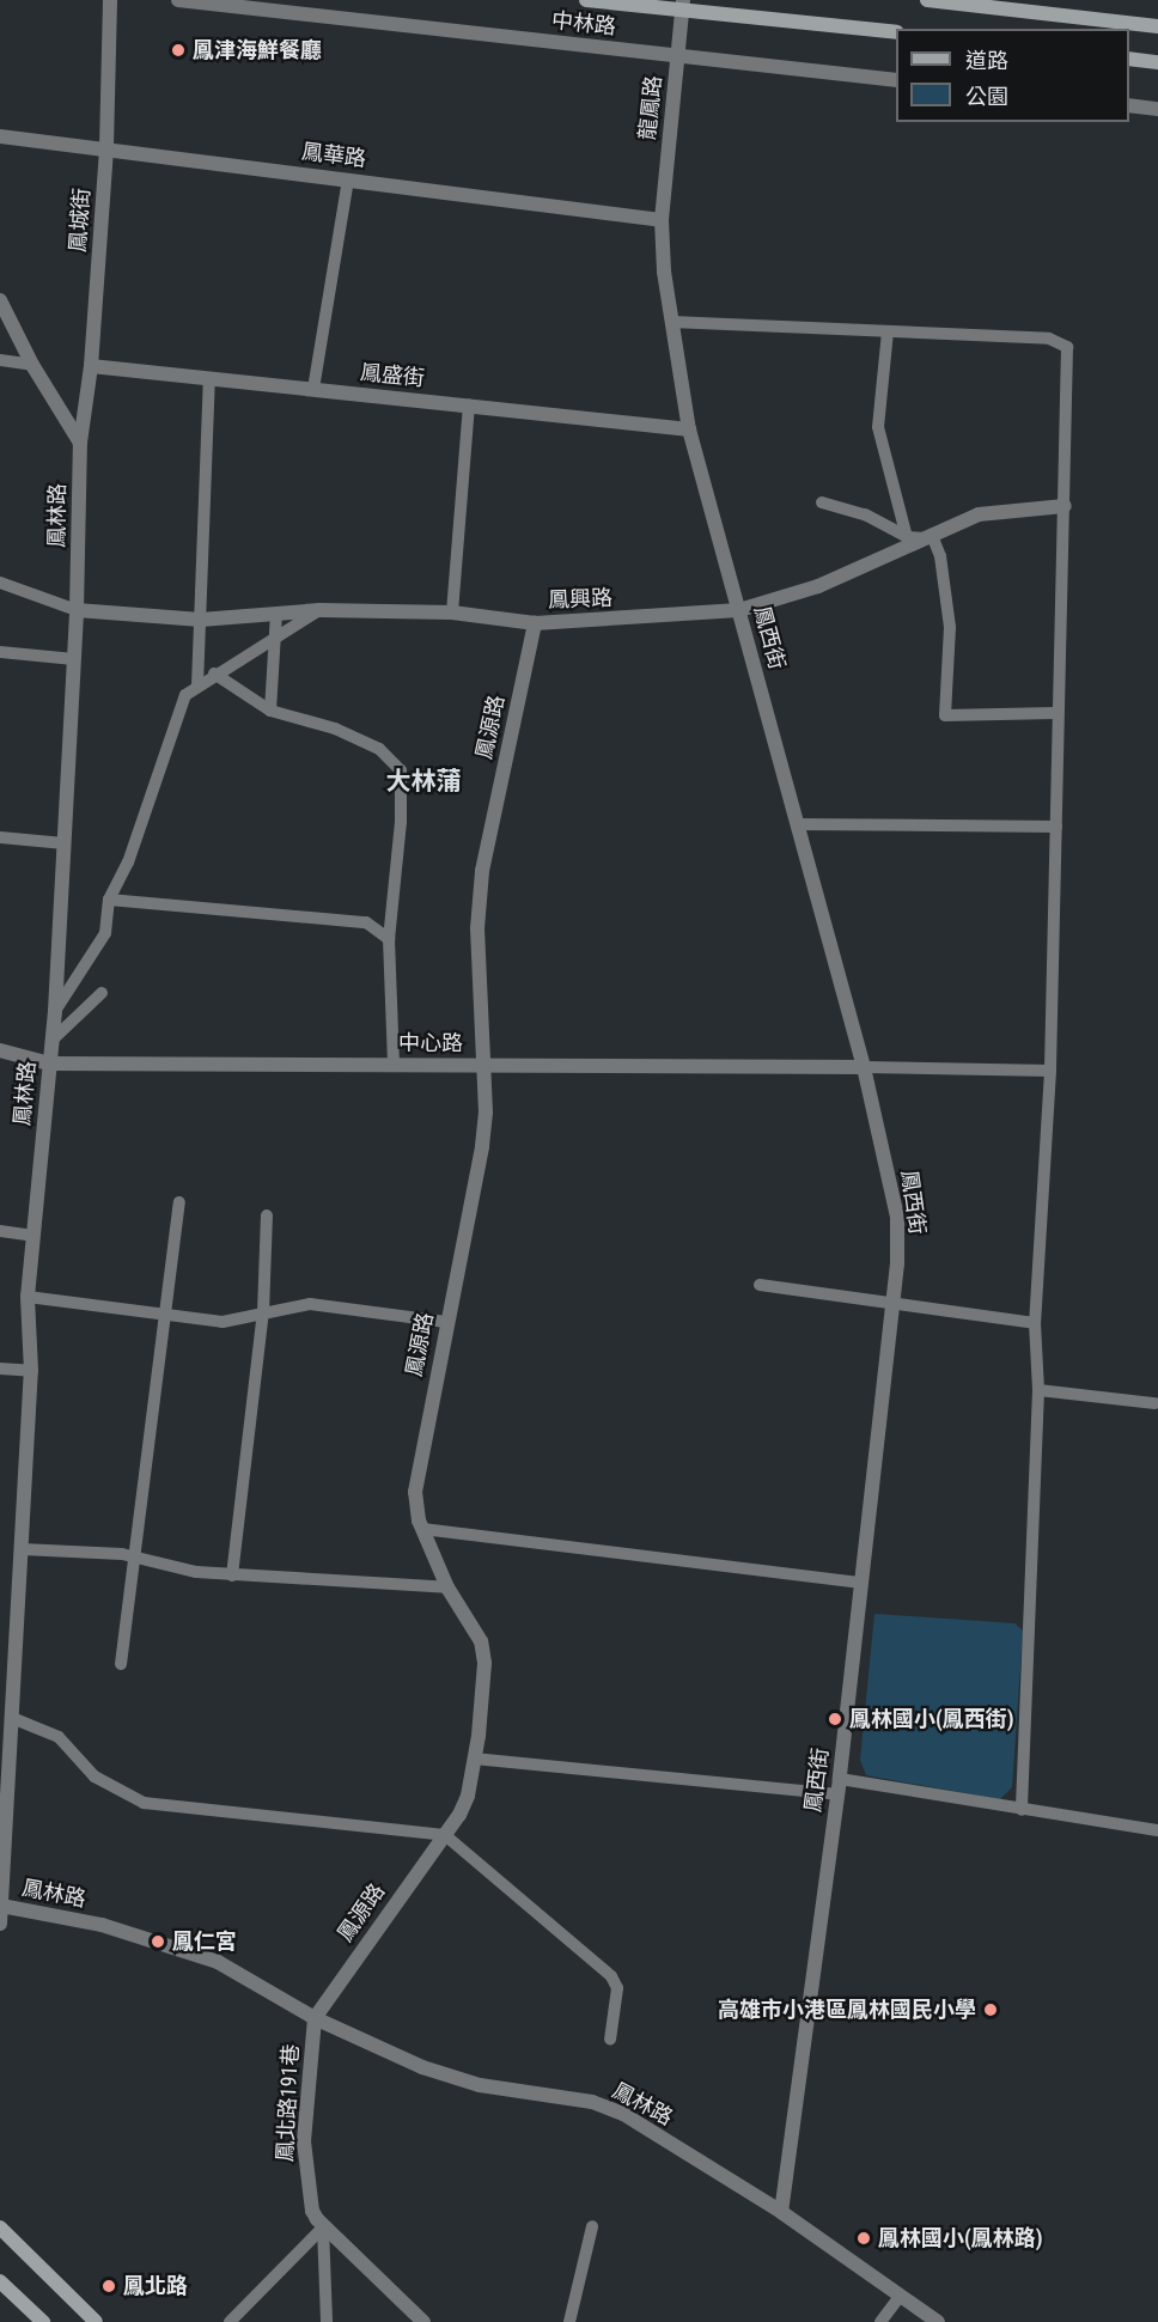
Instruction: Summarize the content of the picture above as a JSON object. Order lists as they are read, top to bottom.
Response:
{
  "streets": {
    "street": [
      "中林路",
      "龍鳳路",
      "鳳華路",
      "鳳城街",
      "鳳盛街",
      "鳳林路",
      "鳳興路",
      "鳳西街",
      "鳳源路",
      "中心路",
      "鳳北路191巷"
    ]
  },
  "crossings": [
    ["中林路", "龍鳳路"],
    ["龍鳳路", "鳳華路"],
    ["龍鳳路", "鳳西街"],
    ["鳳華路", "鳳城街"],
    ["鳳華路", "鳳西街"],
    ["鳳城街", "鳳盛街"],
    ["鳳城街", "鳳林路"],
    ["鳳盛街", "鳳西街"],
    ["鳳林路", "鳳興路"],
    ["鳳林路", "鳳西街"],
    ["鳳林路", "鳳源路"],
    ["鳳林路", "中心路"],
    ["鳳林路", "鳳北路191巷"],
    ["鳳興路", "鳳西街"],
    ["鳳興路", "鳳源路"],
    ["鳳西街", "中心路"],
    ["鳳源路", "中心路"],
    ["鳳源路", "鳳北路191巷"]
  ],
  "districts": ["大林蒲"],
  "places": [
    "鳳津海鮮餐廳",
    "鳳林國小(鳳西街)",
    "鳳仁宮",
    "高雄市小港區鳳林國民小學",
    "鳳林國小(鳳林路)",
    "鳳北路"
  ],
  "legend": ["道路", "公園"]
}
